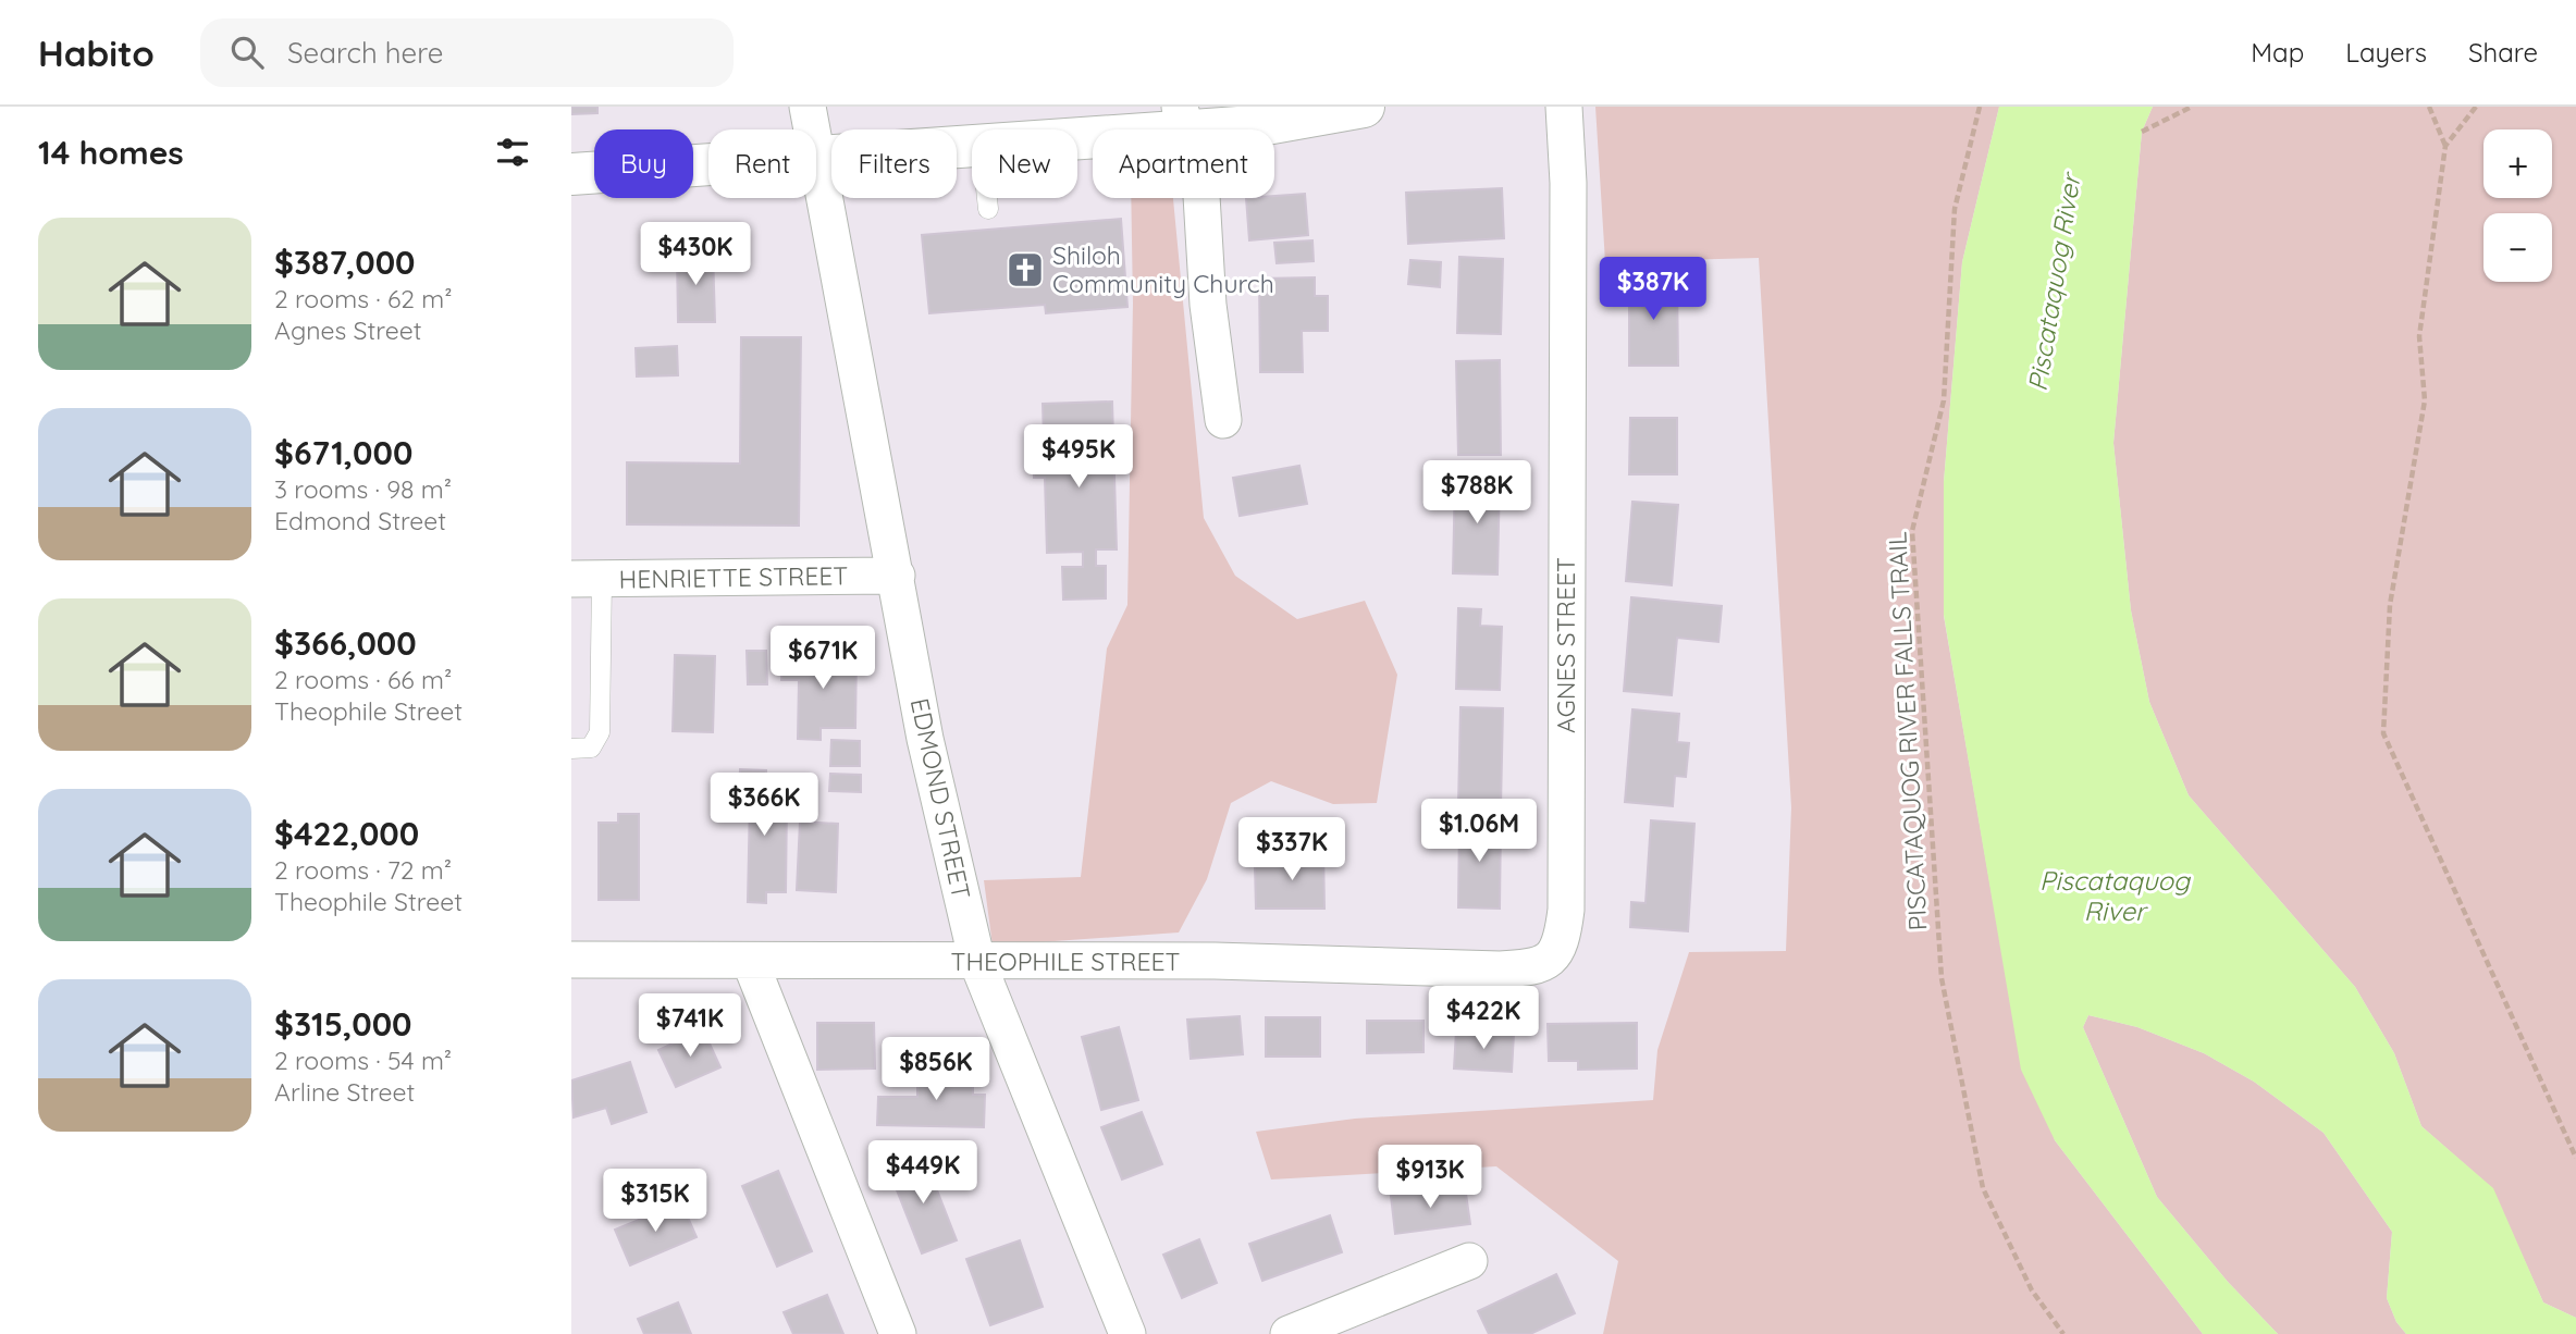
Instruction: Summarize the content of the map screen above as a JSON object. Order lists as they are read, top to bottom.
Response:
{
  "streets": {
    "street": [
      "HENRIETTE STREET",
      "AGNES STREET",
      "EDMOND STREET",
      "THEOPHILE STREET"
    ],
    "path": ["PISCATAQUOG RIVER FALLS TRAIL"]
  },
  "crossings": [
    ["HENRIETTE STREET", "EDMOND STREET"],
    ["AGNES STREET", "THEOPHILE STREET"],
    ["EDMOND STREET", "THEOPHILE STREET"]
  ],
  "water": ["Piscataquog River"],
  "places": {
    "church": ["Shiloh Community Church"]
  },
  "page": {
    "header": "Habito",
    "search": "Search here",
    "nav": ["Map", "Layers", "Share"],
    "heading": "14 homes",
    "map_buttons": ["+", "−"],
    "chip": [
      "Buy",
      "Rent",
      "Filters",
      "New",
      "Apartment"
    ],
    "list": [
      {
        "name": "$387,000",
        "note": "2 rooms · 62 m² · Agnes Street"
      },
      {
        "name": "$671,000",
        "note": "3 rooms · 98 m² · Edmond Street"
      },
      {
        "name": "$366,000",
        "note": "2 rooms · 66 m² · Theophile Street"
      },
      {
        "name": "$422,000",
        "note": "2 rooms · 72 m² · Theophile Street"
      },
      {
        "name": "$315,000",
        "note": "2 rooms · 54 m² · Arline Street"
      }
    ],
    "price": [
      "$430K",
      "$387K",
      "$495K",
      "$788K",
      "$671K",
      "$366K",
      "$1.06M",
      "$337K",
      "$422K",
      "$741K",
      "$856K",
      "$449K",
      "$913K",
      "$315K"
    ]
  }
}
